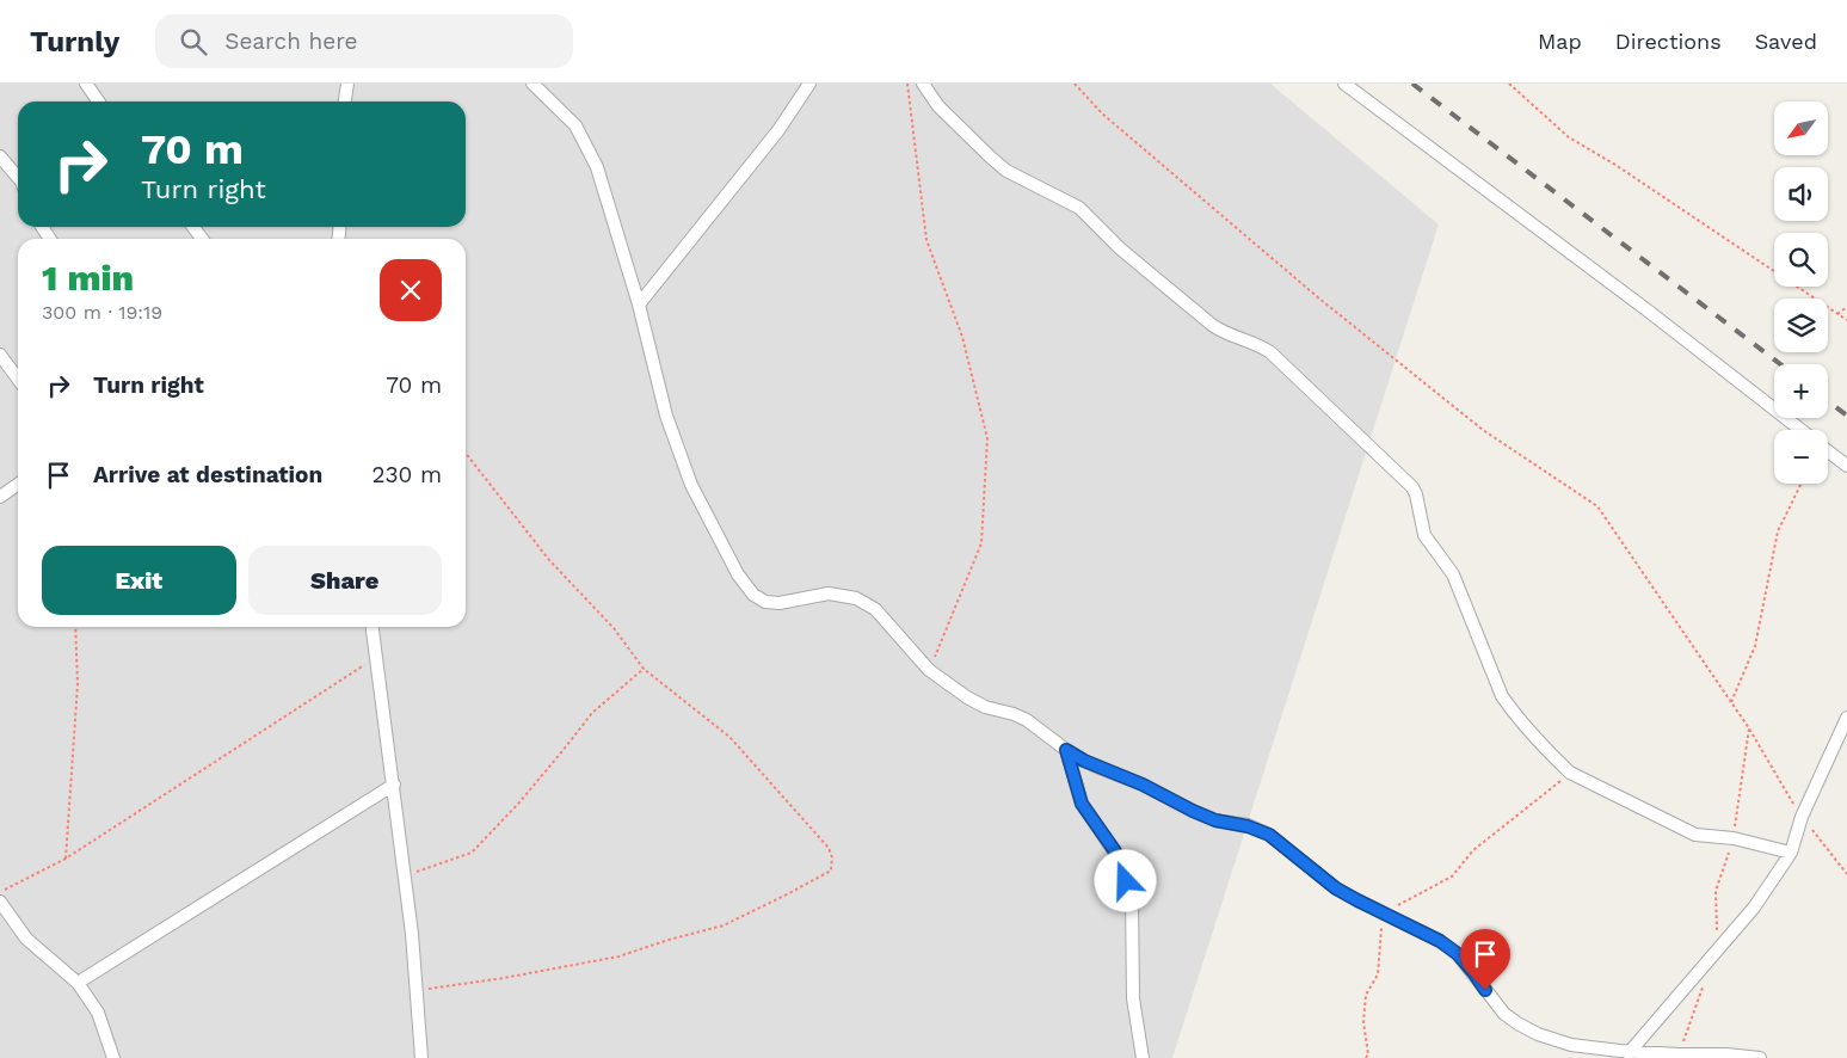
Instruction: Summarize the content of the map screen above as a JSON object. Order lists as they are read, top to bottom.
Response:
{
  "north": "bottom left",
  "page": {
    "header": "Turnly",
    "search": "Search here",
    "nav": ["Map", "Directions", "Saved"],
    "map_buttons": ["+", "−"],
    "turn": ["70 m", "Turn right"],
    "heading": ["1 min", "300 m · 19:19"],
    "list": [
      {
        "name": "Turn right",
        "value": "70 m"
      },
      {
        "name": "Arrive at destination",
        "value": "230 m"
      }
    ],
    "buttons": ["Exit", "Share"]
  }
}
